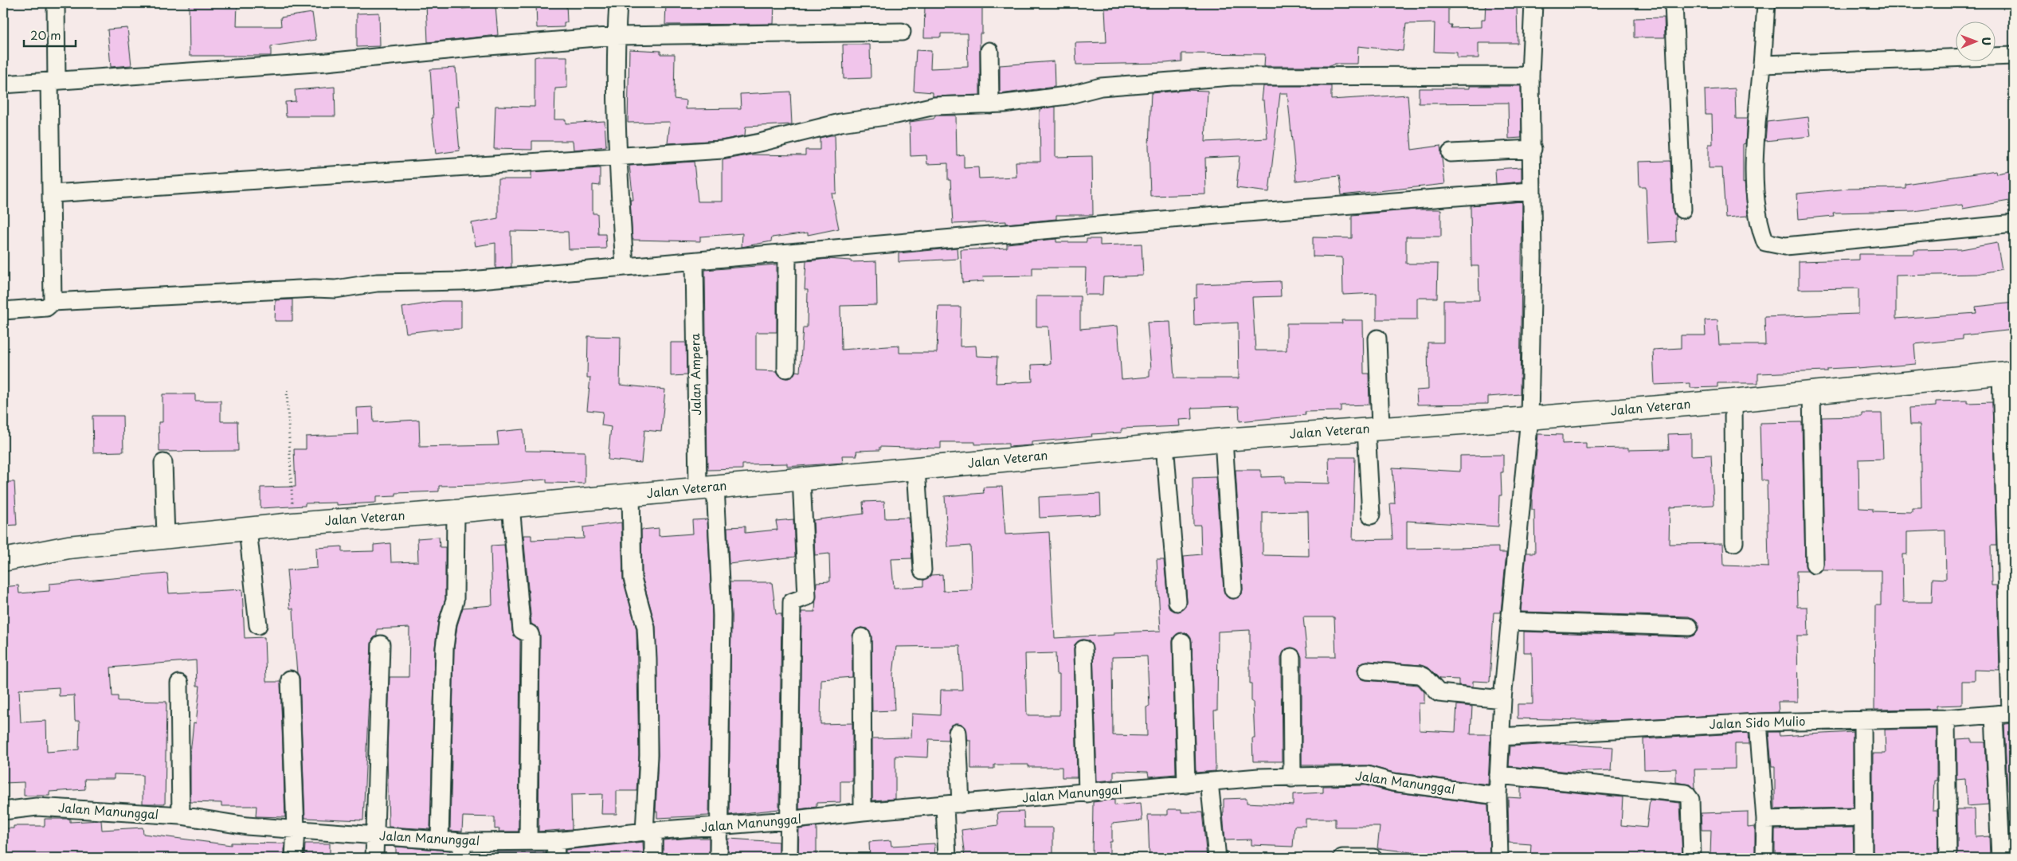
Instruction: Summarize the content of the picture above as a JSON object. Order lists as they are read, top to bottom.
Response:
{
  "streets": {
    "main road": ["Jalan Veteran"],
    "street": ["Jalan Ampera", "Jalan Sido Mulio", "Jalan Manunggal"]
  },
  "crossings": [
    ["Jalan Ampera", "Jalan Veteran"],
    ["Jalan Ampera", "Jalan Manunggal"]
  ],
  "scale_bar": "20 m",
  "north": "right"
}
